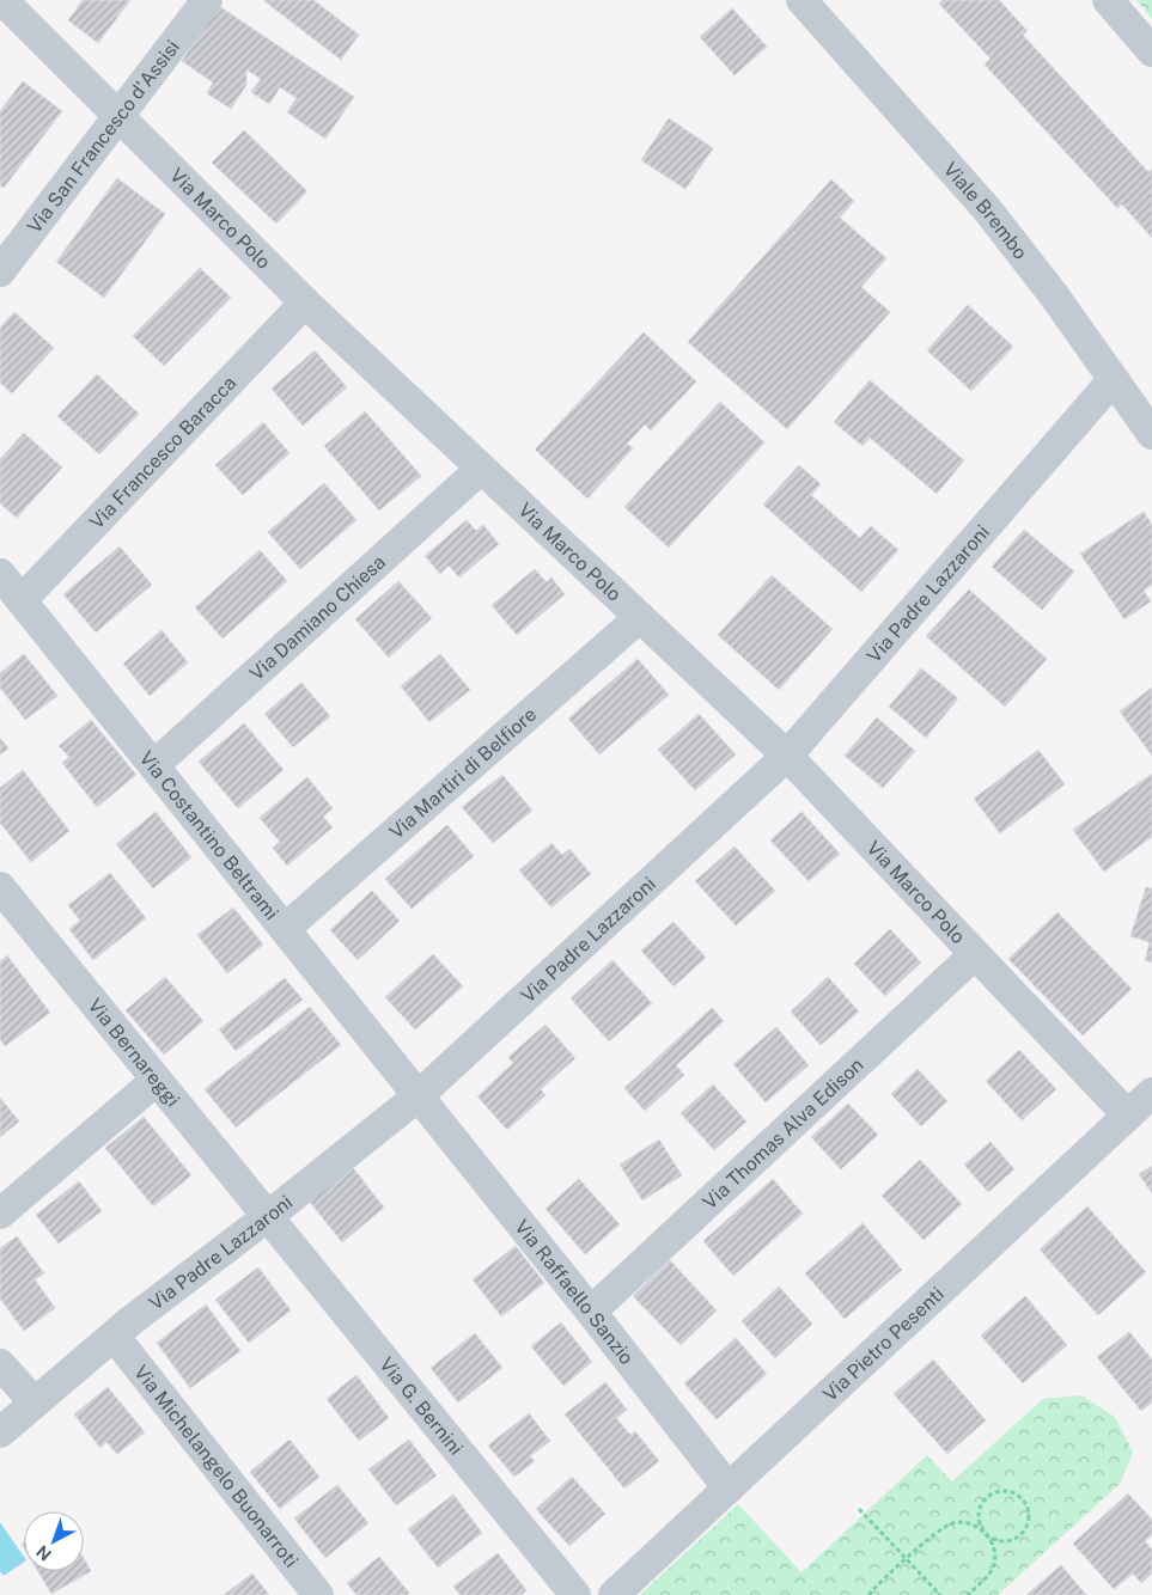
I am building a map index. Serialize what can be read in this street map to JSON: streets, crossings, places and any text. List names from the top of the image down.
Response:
{
  "streets": {
    "street": [
      "Via San Francesco d'Assisi",
      "Viale Brembo",
      "Via Marco Polo",
      "Via Francesco Baracca",
      "Via Padre Lazzaroni",
      "Via Damiano Chiesa",
      "Via Martiri di Belfiore",
      "Via Costantino Beltrami",
      "Via Bernareggi",
      "Via Thomas Alva Edison",
      "Via Raffaello Sanzio",
      "Via Pietro Pesenti",
      "Via G. Bernini",
      "Via Michelangelo Buonarroti"
    ]
  },
  "crossings": [
    ["Via San Francesco d'Assisi", "Via Marco Polo"],
    ["Viale Brembo", "Via Padre Lazzaroni"],
    ["Via Marco Polo", "Via Francesco Baracca"],
    ["Via Marco Polo", "Via Padre Lazzaroni"],
    ["Via Marco Polo", "Via Damiano Chiesa"],
    ["Via Marco Polo", "Via Martiri di Belfiore"],
    ["Via Marco Polo", "Via Thomas Alva Edison"],
    ["Via Marco Polo", "Via Pietro Pesenti"],
    ["Via Francesco Baracca", "Via Costantino Beltrami"],
    ["Via Padre Lazzaroni", "Via Costantino Beltrami"],
    ["Via Padre Lazzaroni", "Via Bernareggi"],
    ["Via Padre Lazzaroni", "Via Raffaello Sanzio"],
    ["Via Padre Lazzaroni", "Via G. Bernini"],
    ["Via Padre Lazzaroni", "Via Michelangelo Buonarroti"],
    ["Via Damiano Chiesa", "Via Costantino Beltrami"],
    ["Via Martiri di Belfiore", "Via Costantino Beltrami"],
    ["Via Costantino Beltrami", "Via Raffaello Sanzio"],
    ["Via Bernareggi", "Via G. Bernini"],
    ["Via Thomas Alva Edison", "Via Raffaello Sanzio"],
    ["Via Raffaello Sanzio", "Via Pietro Pesenti"]
  ],
  "north": "bottom left"
}
